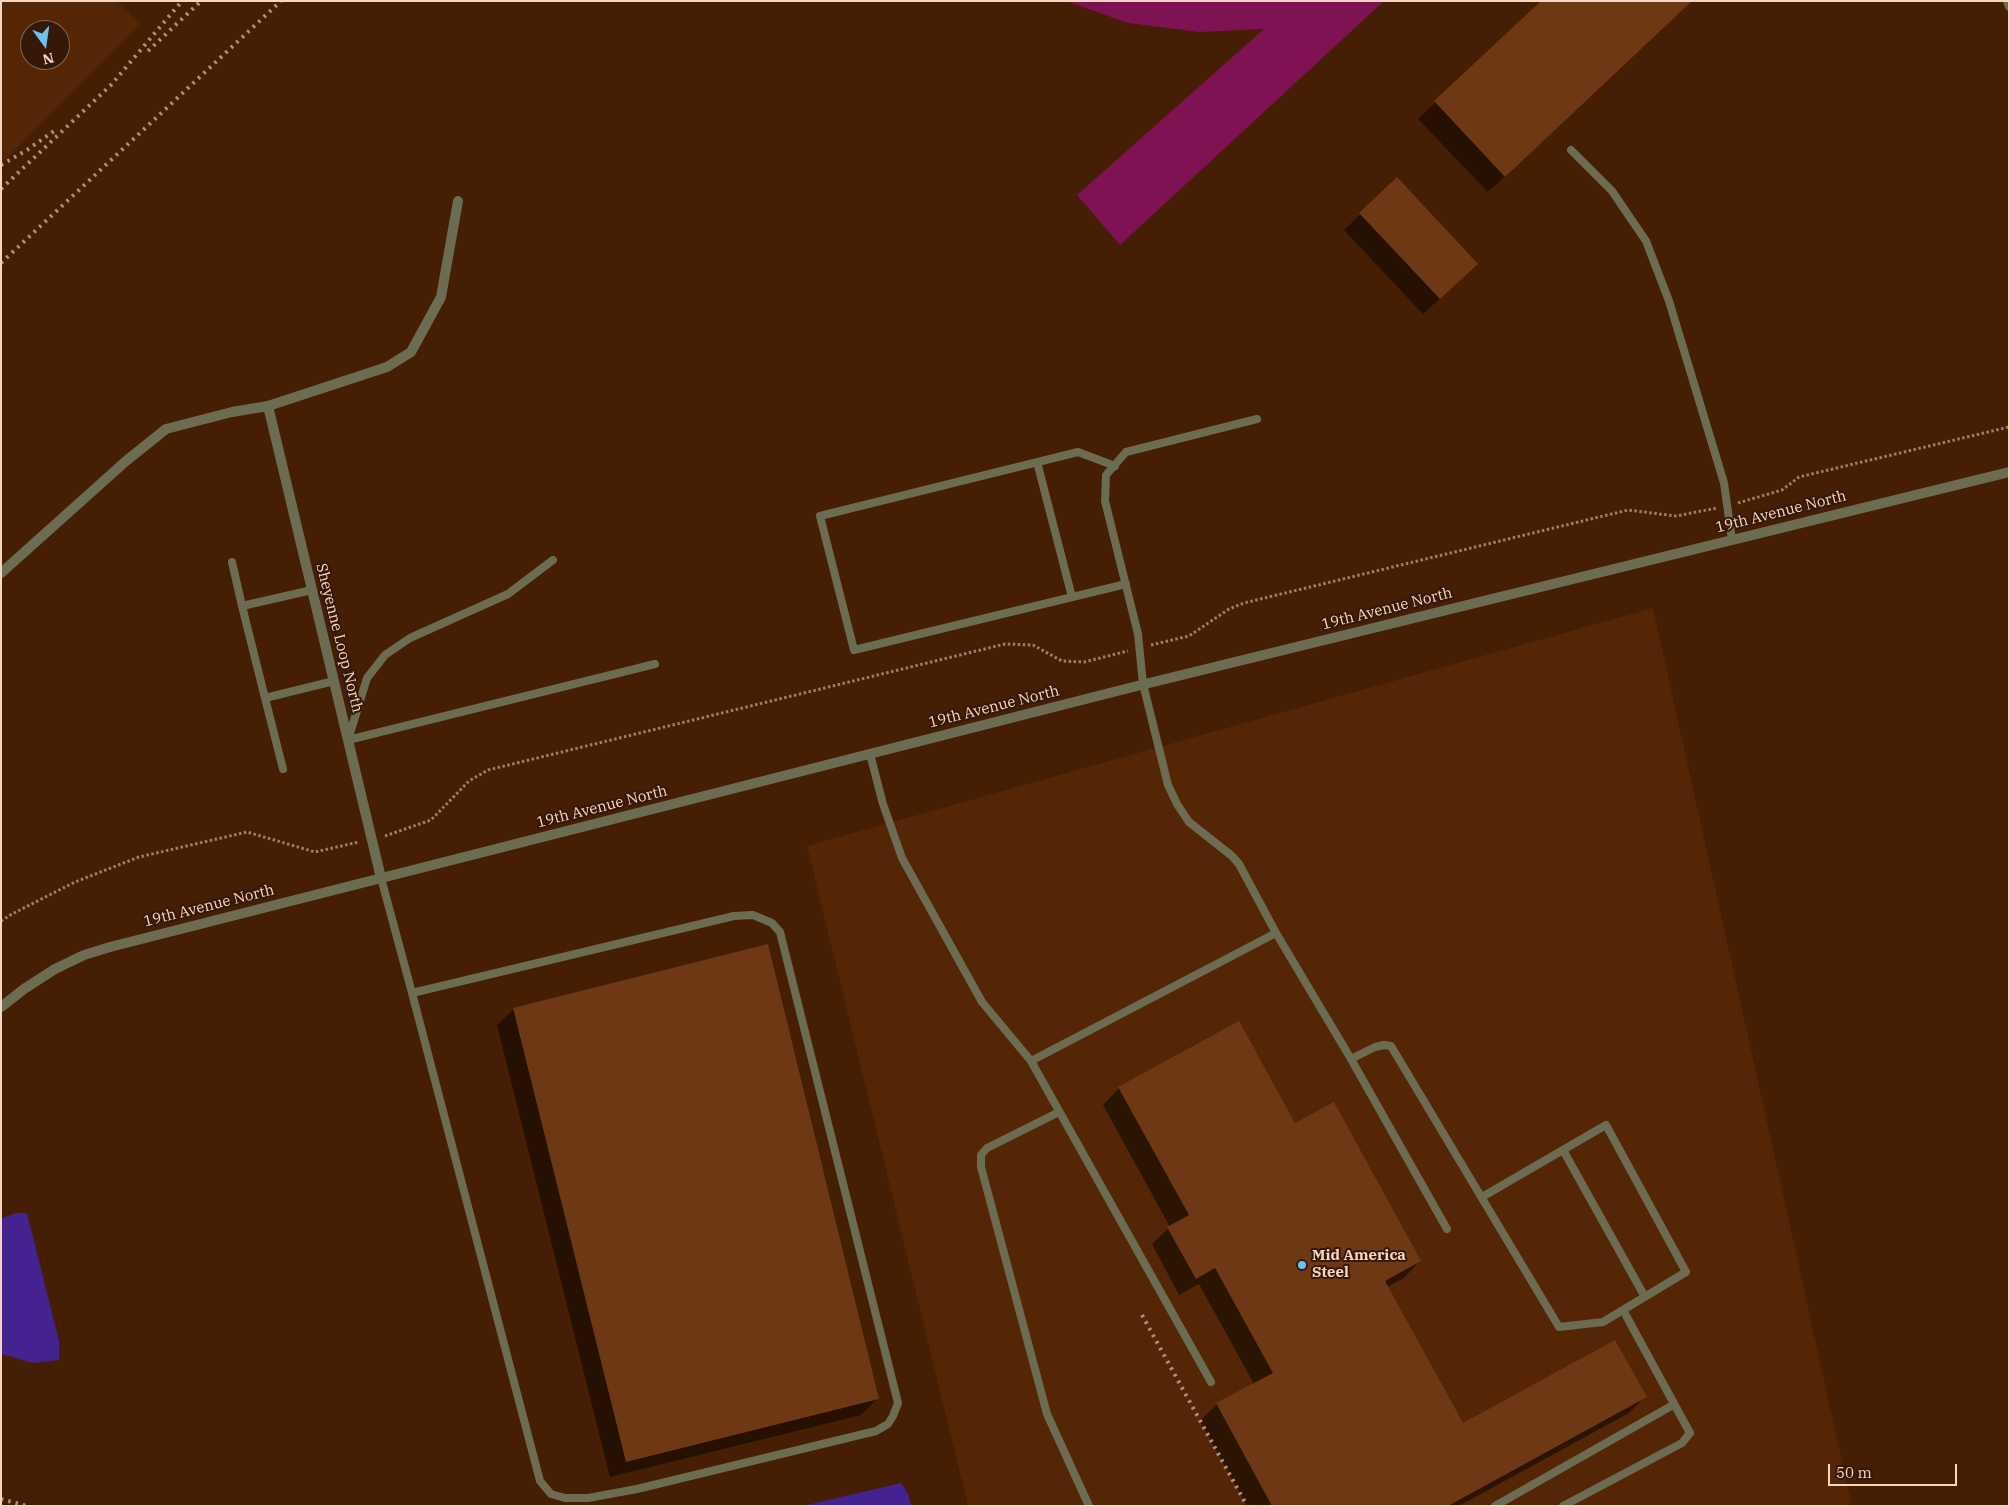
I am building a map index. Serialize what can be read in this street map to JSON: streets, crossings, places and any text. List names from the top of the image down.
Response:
{
  "streets": {
    "street": ["19th Avenue North", "Sheyenne Loop North"]
  },
  "crossings": [
    ["19th Avenue North", "Sheyenne Loop North"]
  ],
  "places": ["Mid America Steel"],
  "scale_bar": "50 m",
  "north": "bottom"
}
